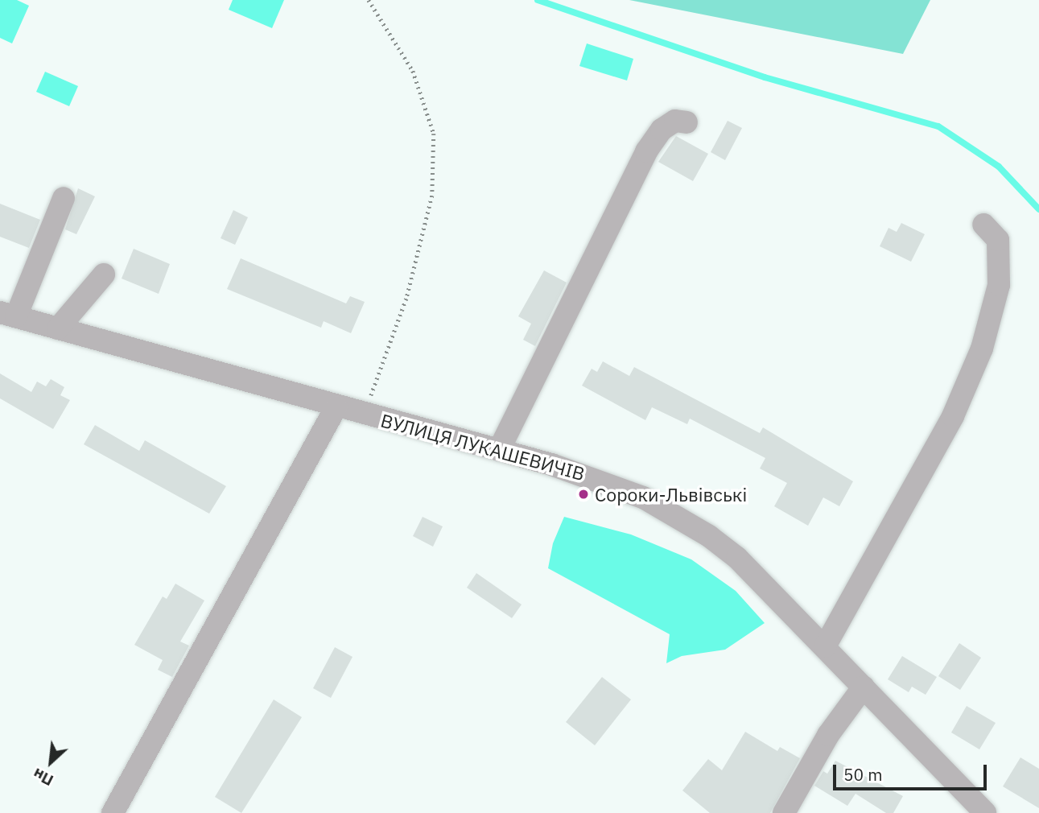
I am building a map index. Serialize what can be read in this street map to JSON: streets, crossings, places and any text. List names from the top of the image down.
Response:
{
  "streets": {
    "street": ["ВУЛИЦЯ ЛУКАШЕВИЧІВ"]
  },
  "places": ["Сороки-Львівські"],
  "scale_bar": "50 m",
  "north": "bottom left"
}
